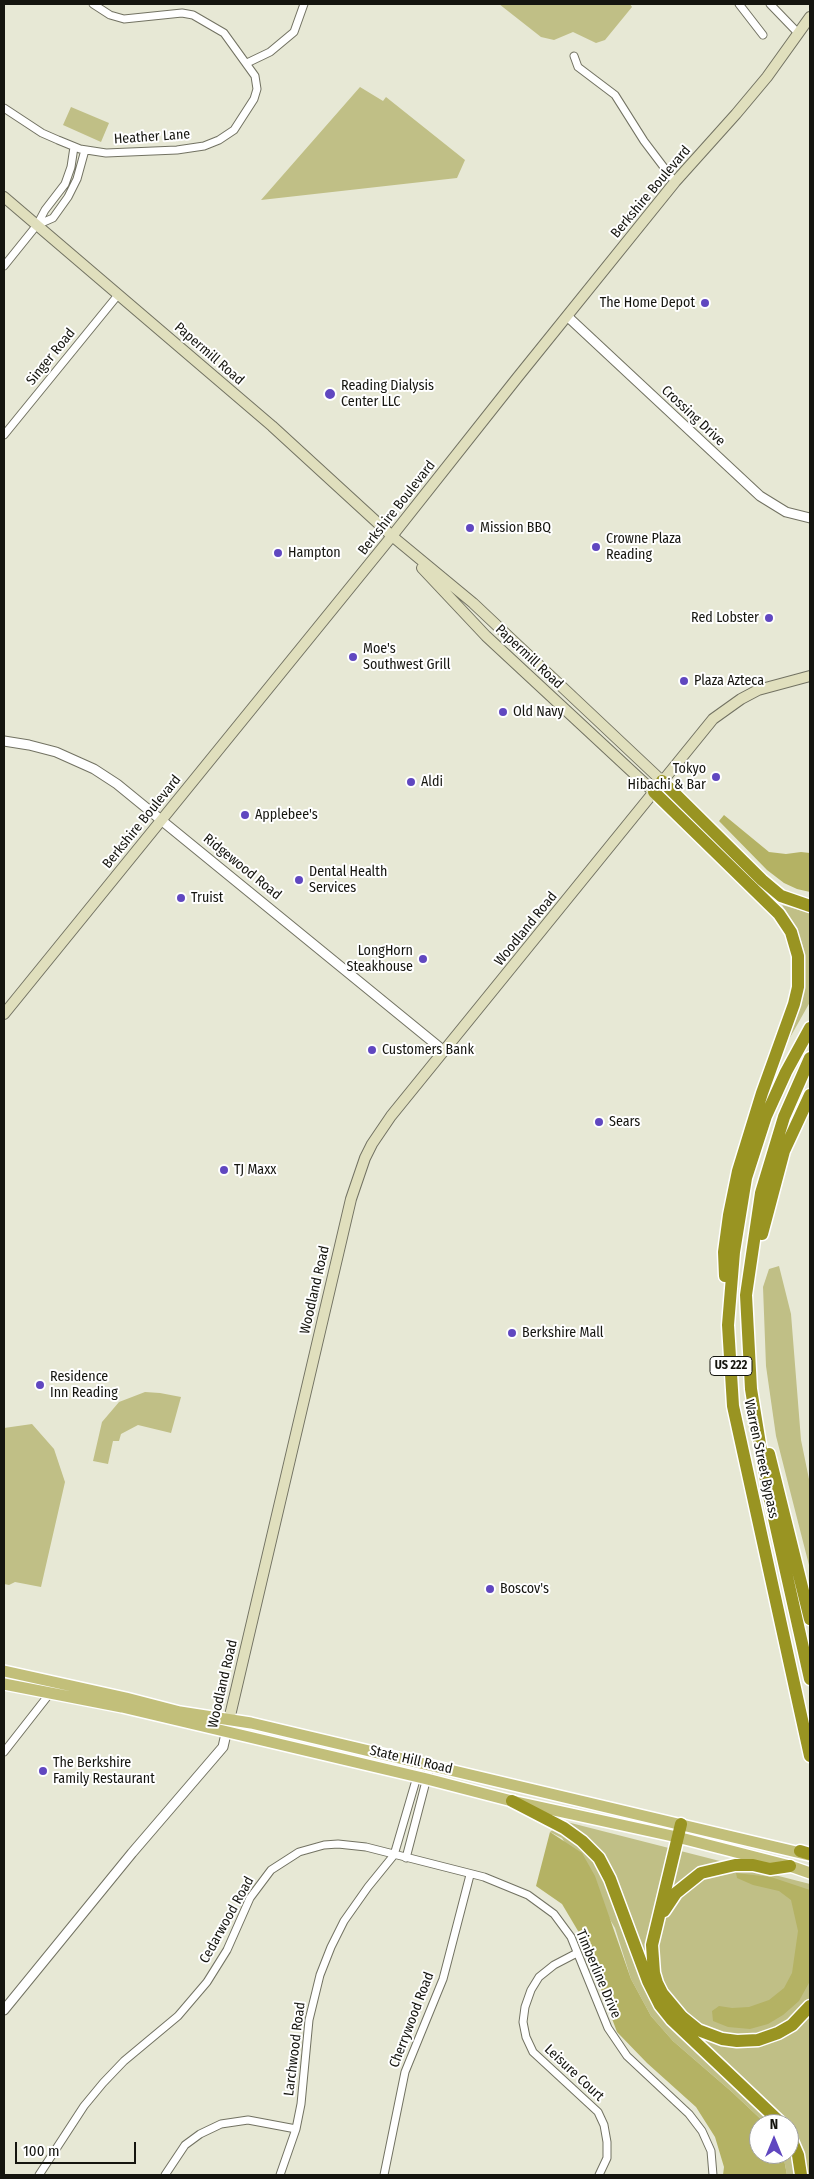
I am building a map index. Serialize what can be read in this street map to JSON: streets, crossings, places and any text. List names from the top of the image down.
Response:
{
  "streets": {
    "highway": ["US 222", "Warren Street Bypass"],
    "main road": [
      "Berkshire Boulevard",
      "Papermill Road",
      "Woodland Road",
      "State Hill Road"
    ],
    "street": [
      "Heather Lane",
      "Singer Road",
      "Crossing Drive",
      "Ridgewood Road",
      "Cedarwood Road",
      "Timberline Drive",
      "Cherrywood Road",
      "Larchwood Road",
      "Leisure Court"
    ]
  },
  "crossings": [
    ["Berkshire Boulevard", "Papermill Road"],
    ["Berkshire Boulevard", "Crossing Drive"],
    ["Berkshire Boulevard", "Ridgewood Road"],
    ["Papermill Road", "Singer Road"],
    ["Papermill Road", "Woodland Road"],
    ["Ridgewood Road", "Woodland Road"],
    ["Woodland Road", "State Hill Road"],
    ["Cedarwood Road", "Timberline Drive"],
    ["Cedarwood Road", "Larchwood Road"],
    ["Timberline Drive", "Cherrywood Road"],
    ["Timberline Drive", "Larchwood Road"],
    ["Timberline Drive", "Leisure Court"]
  ],
  "places": [
    "The Home Depot",
    "Reading Dialysis Center LLC",
    "Mission BBQ",
    "Crowne Plaza Reading",
    "Hampton",
    "Red Lobster",
    "Moe's Southwest Grill",
    "Plaza Azteca",
    "Old Navy",
    "Tokyo Hibachi & Bar",
    "Aldi",
    "Applebee's",
    "Dental Health Services",
    "Truist",
    "LongHorn Steakhouse",
    "Customers Bank",
    "Sears",
    "TJ Maxx",
    "Berkshire Mall",
    "Residence Inn Reading",
    "Boscov's",
    "The Berkshire Family Restaurant"
  ],
  "scale_bar": "100 m",
  "north": "top"
}
